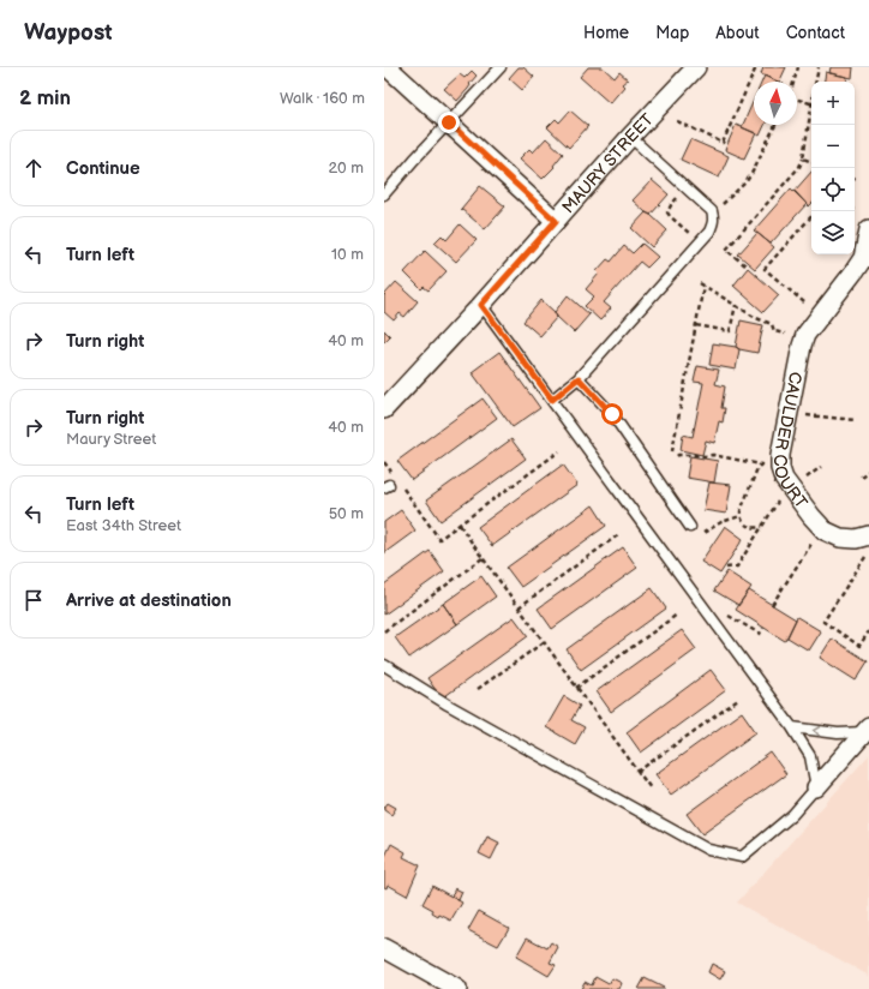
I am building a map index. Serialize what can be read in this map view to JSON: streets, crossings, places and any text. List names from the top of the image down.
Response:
{
  "streets": {
    "street": ["MAURY STREET", "CAULDER COURT"]
  },
  "north": "top",
  "page": {
    "header": "Waypost",
    "nav": [
      "Home",
      "Map",
      "About",
      "Contact"
    ],
    "heading": ["2 min", "Walk · 160 m"],
    "map_buttons": ["+", "−"],
    "list": [
      ["Continue", "20 m"],
      ["Turn left", "10 m"],
      ["Turn right", "40 m"],
      ["Turn right", "Maury Street", "40 m"],
      ["Turn left", "East 34th Street", "50 m"],
      "Arrive at destination"
    ]
  }
}
